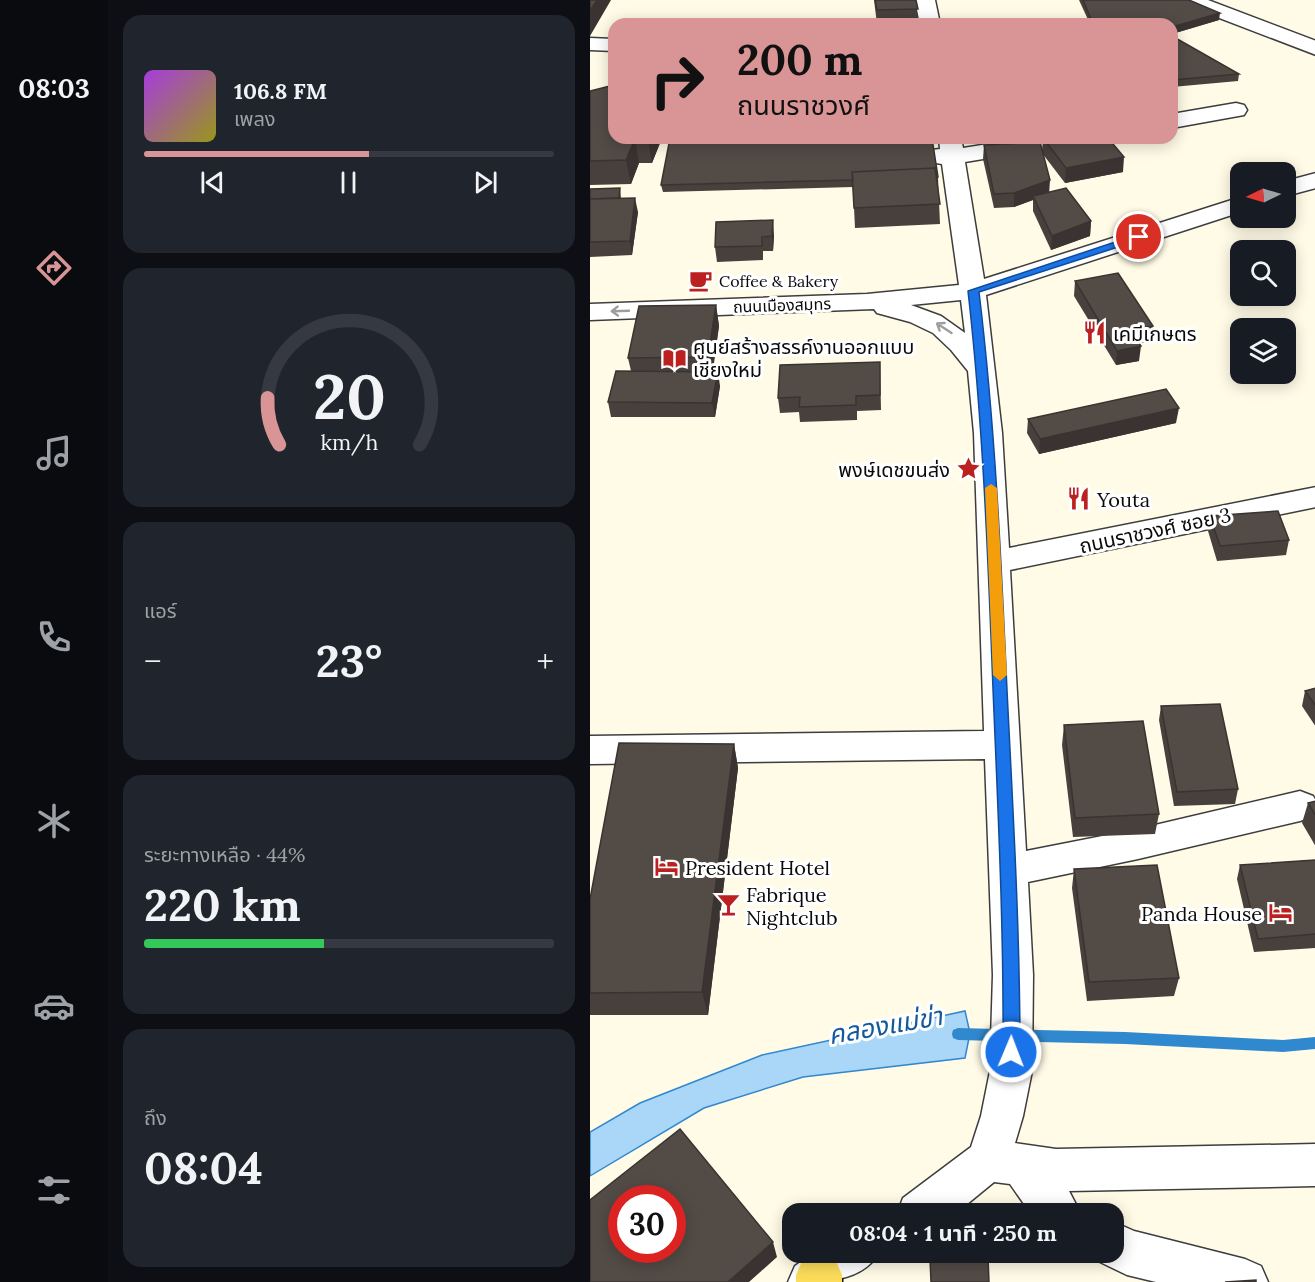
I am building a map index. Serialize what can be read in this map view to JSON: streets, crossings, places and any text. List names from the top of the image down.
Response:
{
  "streets": {
    "street": ["ถนนเมืองสมุทร", "ถนนราชวงศ์ ซอย 3"]
  },
  "one_way": ["ถนนเมืองสมุทร"],
  "water": ["คลองแม่ข่า"],
  "places": {
    "cafe": ["Coffee & Bakery"],
    "restaurant": ["เคมีเกษตร", "Youta"],
    "library": ["ศูนย์สร้างสรรค์งานออกแบบ เชียงใหม่"],
    "place": ["พงษ์เดชขนส่ง"],
    "hotel": ["President Hotel", "Panda House"],
    "bar": ["Fabrique Nightclub"]
  },
  "north": "left",
  "page": {
    "tabs": "08:03",
    "turn": ["200 m", "ถนนราชวงศ์"],
    "song": ["106.8 FM", "เพลง"],
    "tile": [
      "แอร์",
      ["ระยะทางเหลือ · 44%", "220 km"],
      ["ถึง", "08:04"]
    ],
    "heat": ["−", "23°", "+"],
    "limit": "30",
    "trip": "08:04 · 1 นาที · 250 m",
    "gauge": ["20", "km/h"]
  }
}
